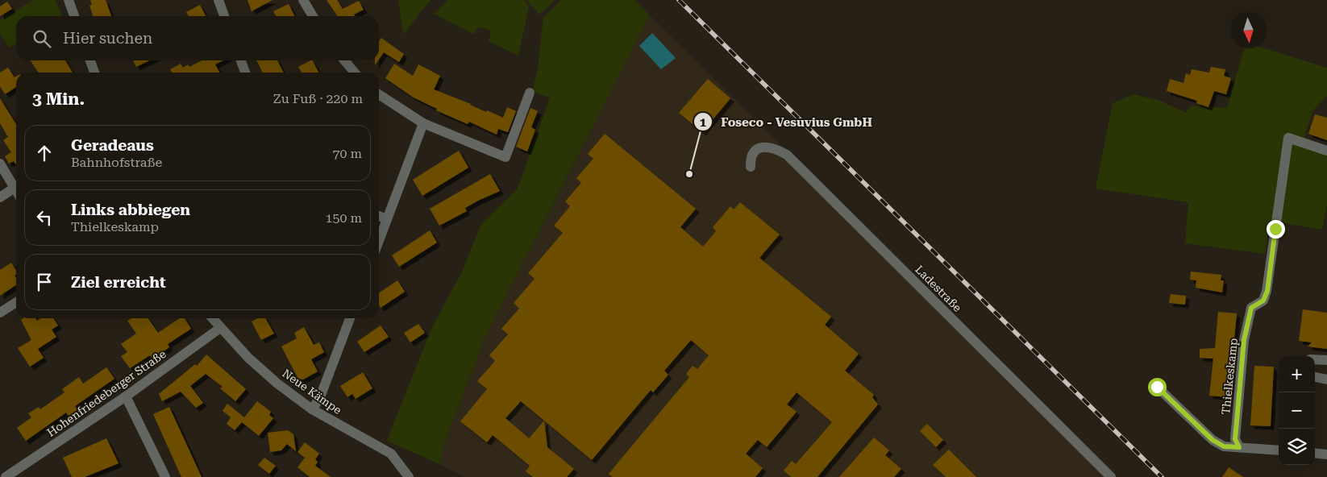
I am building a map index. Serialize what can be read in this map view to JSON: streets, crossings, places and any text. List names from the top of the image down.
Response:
{
  "streets": {
    "street": [
      "Ladestraße",
      "Thielkeskamp",
      "Neue Kämpe",
      "Hohenfriedeberger Straße"
    ]
  },
  "crossings": [
    ["Neue Kämpe", "Hohenfriedeberger Straße"]
  ],
  "places": ["Foseco - Vesuvius GmbH"],
  "north": "bottom",
  "page": {
    "search": "Hier suchen",
    "heading": ["3 Min.", "Zu Fuß · 220 m"],
    "list": [
      ["Geradeaus", "Bahnhofstraße", "70 m"],
      ["Links abbiegen", "Thielkeskamp", "150 m"],
      "Ziel erreicht"
    ],
    "map_buttons": ["+", "−"]
  }
}
